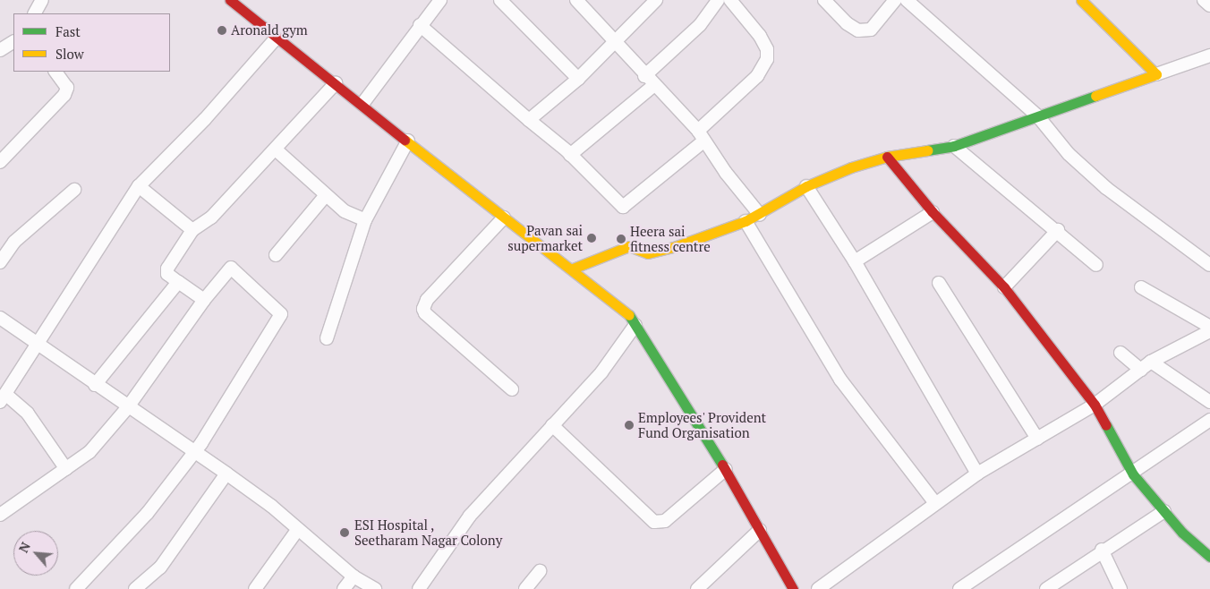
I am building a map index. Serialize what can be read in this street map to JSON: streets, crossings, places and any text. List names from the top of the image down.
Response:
{
  "places": [
    "Aronald gym",
    "Pavan sai supermarket",
    "Heera sai fitness centre",
    "Employees' Provident Fund Organisation",
    "ESI Hospital , Seetharam Nagar Colony"
  ],
  "legend": ["Fast", "Slow"],
  "north": "top left"
}
